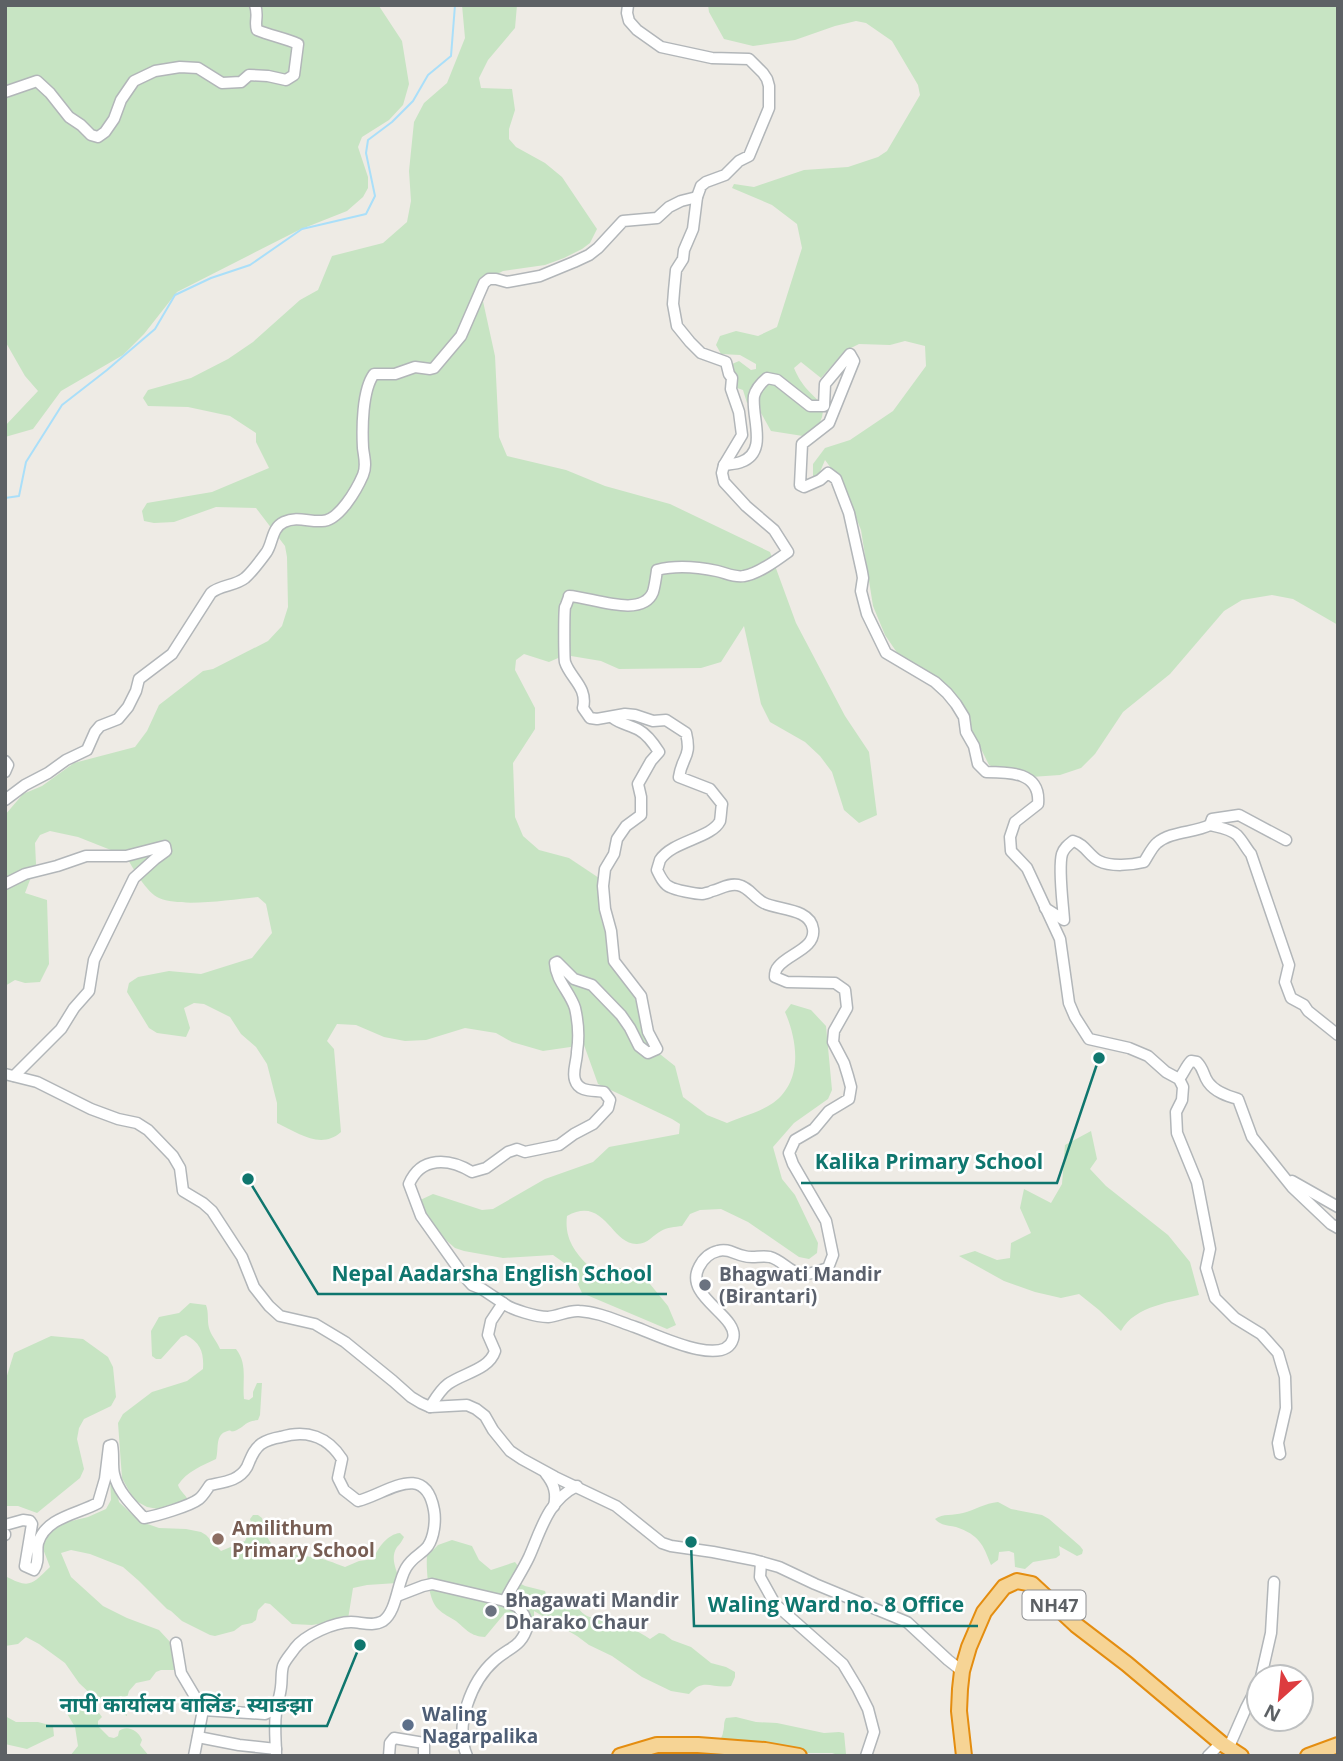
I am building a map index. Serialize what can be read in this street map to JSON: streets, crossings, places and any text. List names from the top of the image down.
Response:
{
  "streets": {
    "highway": ["NH47"]
  },
  "places": [
    "Kalika Primary School",
    "Nepal Aadarsha English School",
    "Bhagwati Mandir (Birantari)",
    "Amilithum Primary School",
    "Waling Ward no. 8 Office",
    "Bhagawati Mandir Dharako Chaur",
    "नापी कार्यालय वालिंङ, स्याङझा",
    "Waling Nagarpalika"
  ],
  "north": "bottom left"
}
